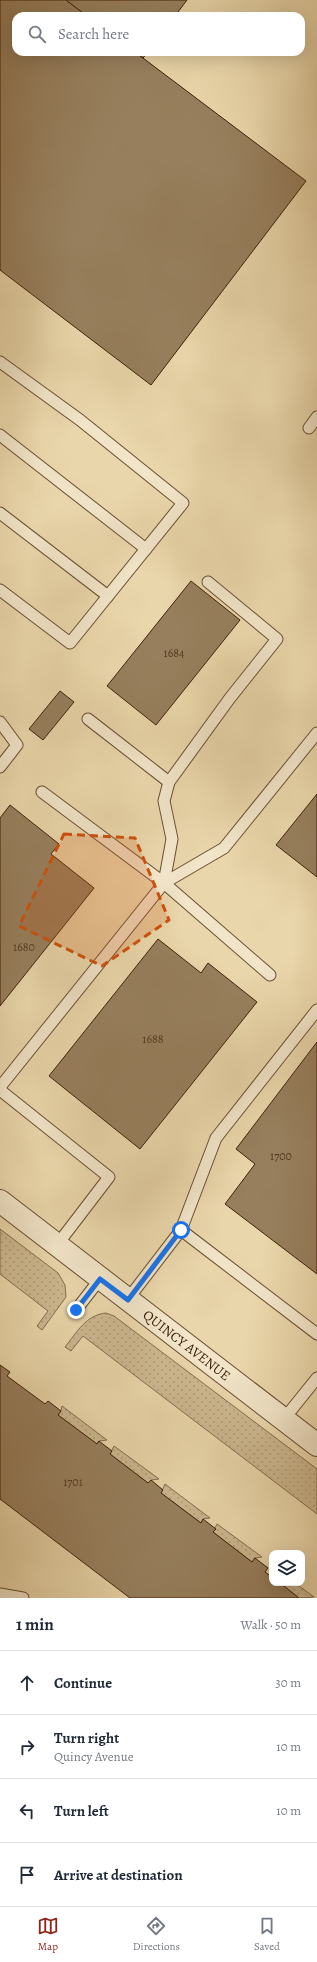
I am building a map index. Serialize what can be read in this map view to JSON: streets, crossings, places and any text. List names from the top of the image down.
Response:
{
  "streets": {
    "street": ["QUINCY AVENUE"]
  },
  "house_numbers": [
    "1684",
    "1680",
    "1688",
    "1700",
    "1701"
  ],
  "page": {
    "search": "Search here",
    "heading": ["1 min", "Walk · 50 m"],
    "list": [
      ["Continue", "30 m"],
      ["Turn right", "Quincy Avenue", "10 m"],
      ["Turn left", "10 m"],
      "Arrive at destination"
    ],
    "nav": ["Map", "Directions", "Saved"]
  }
}
